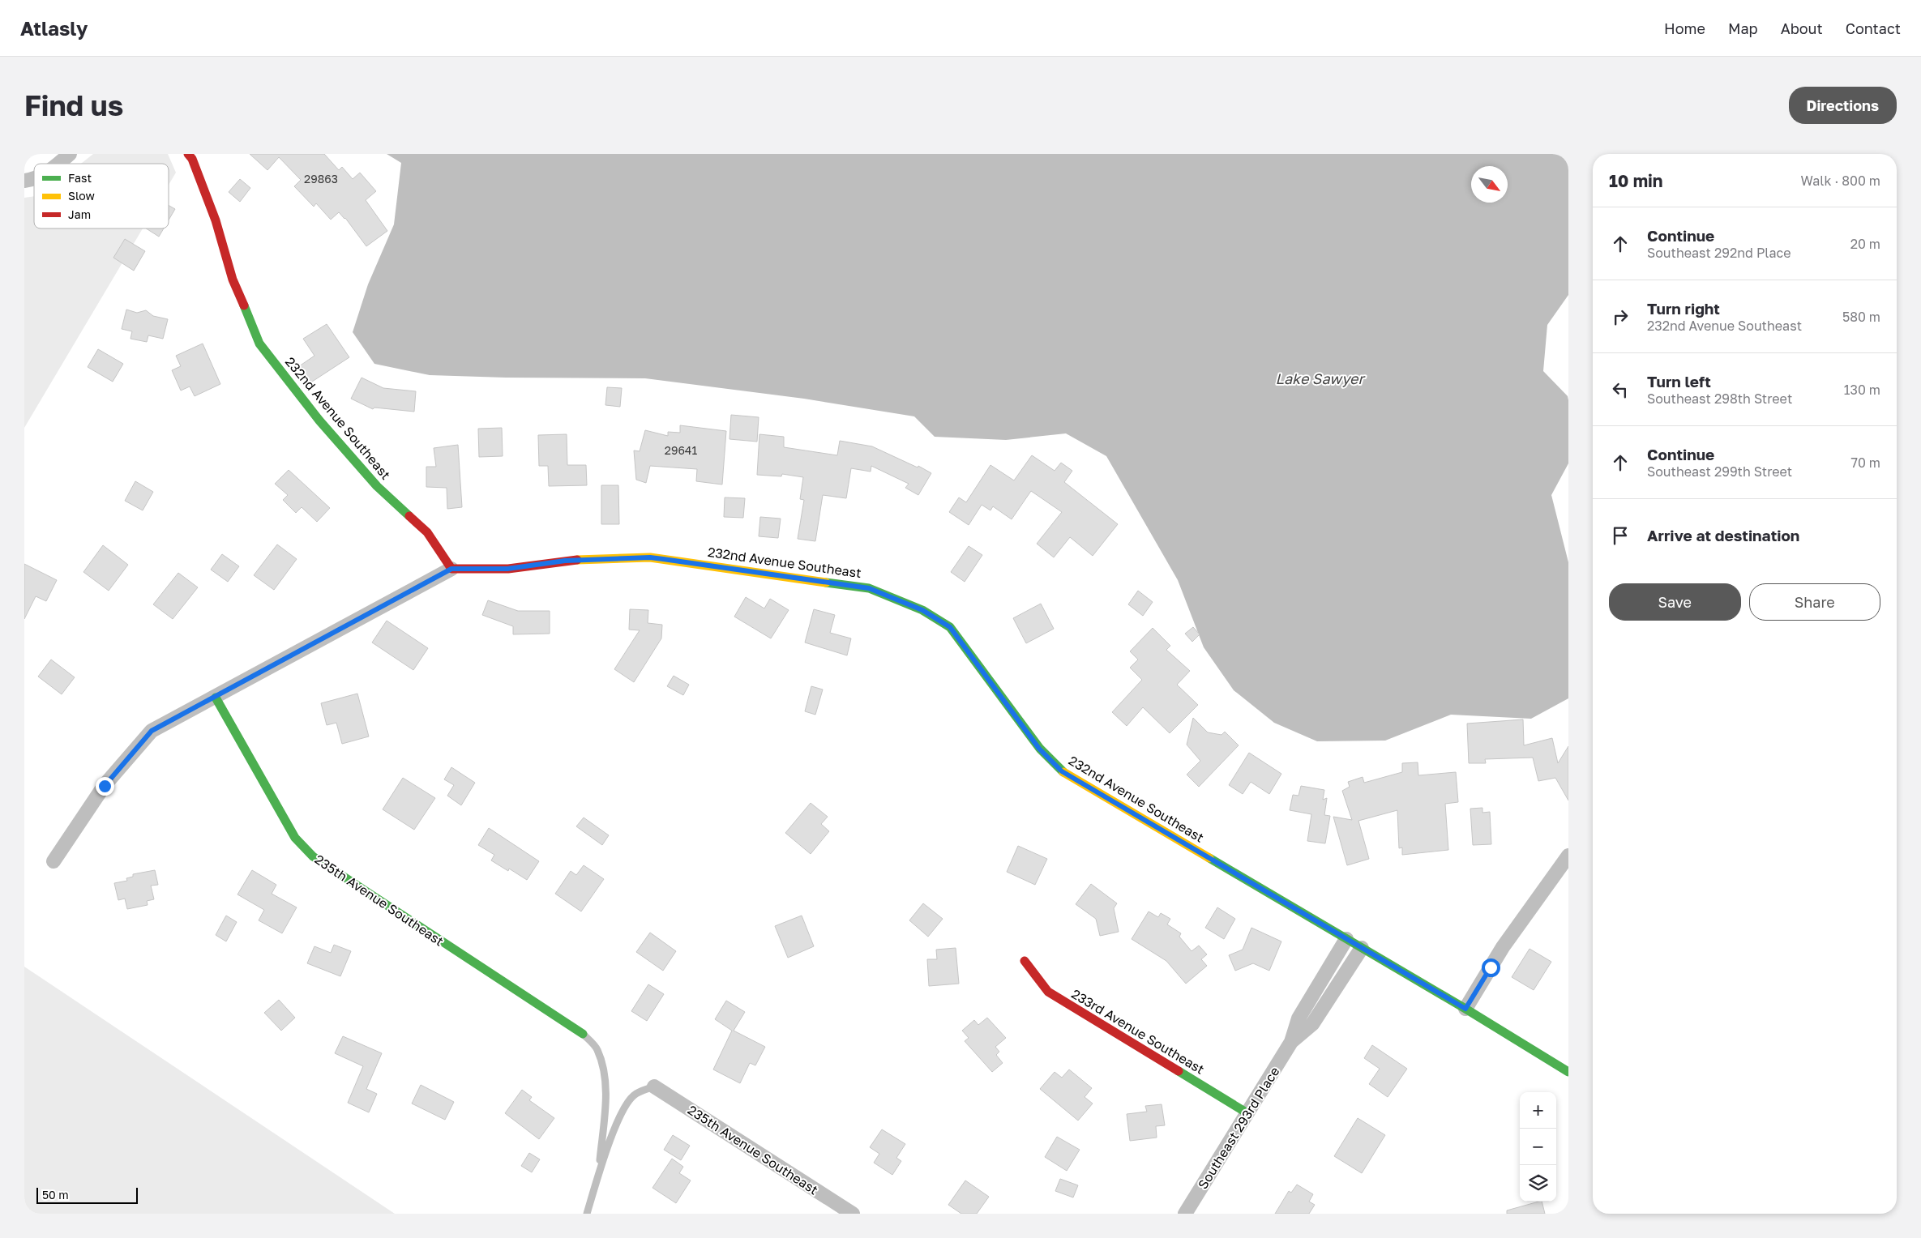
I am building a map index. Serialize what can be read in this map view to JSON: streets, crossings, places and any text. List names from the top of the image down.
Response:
{
  "streets": {
    "street": [
      "232nd Avenue Southeast",
      "235th Avenue Southeast",
      "233rd Avenue Southeast",
      "Southeast 293rd Place"
    ]
  },
  "crossings": [
    ["232nd Avenue Southeast", "Southeast 293rd Place"],
    ["233rd Avenue Southeast", "Southeast 293rd Place"]
  ],
  "water": ["Lake Sawyer"],
  "house_numbers": ["29863", "29641"],
  "legend": ["Fast", "Slow", "Jam"],
  "scale_bar": "50 m",
  "north": "bottom right",
  "page": {
    "header": "Atlasly",
    "nav": [
      "Home",
      "Map",
      "About",
      "Contact"
    ],
    "buttons": [
      "Directions",
      ["Save", "Share"]
    ],
    "title": "Find us",
    "heading": ["10 min", "Walk · 800 m"],
    "list": [
      ["Continue", "Southeast 292nd Place", "20 m"],
      ["Turn right", "232nd Avenue Southeast", "580 m"],
      ["Turn left", "Southeast 298th Street", "130 m"],
      ["Continue", "Southeast 299th Street", "70 m"],
      "Arrive at destination"
    ],
    "map_buttons": ["+", "−"],
    "scale": "50 m"
  }
}
